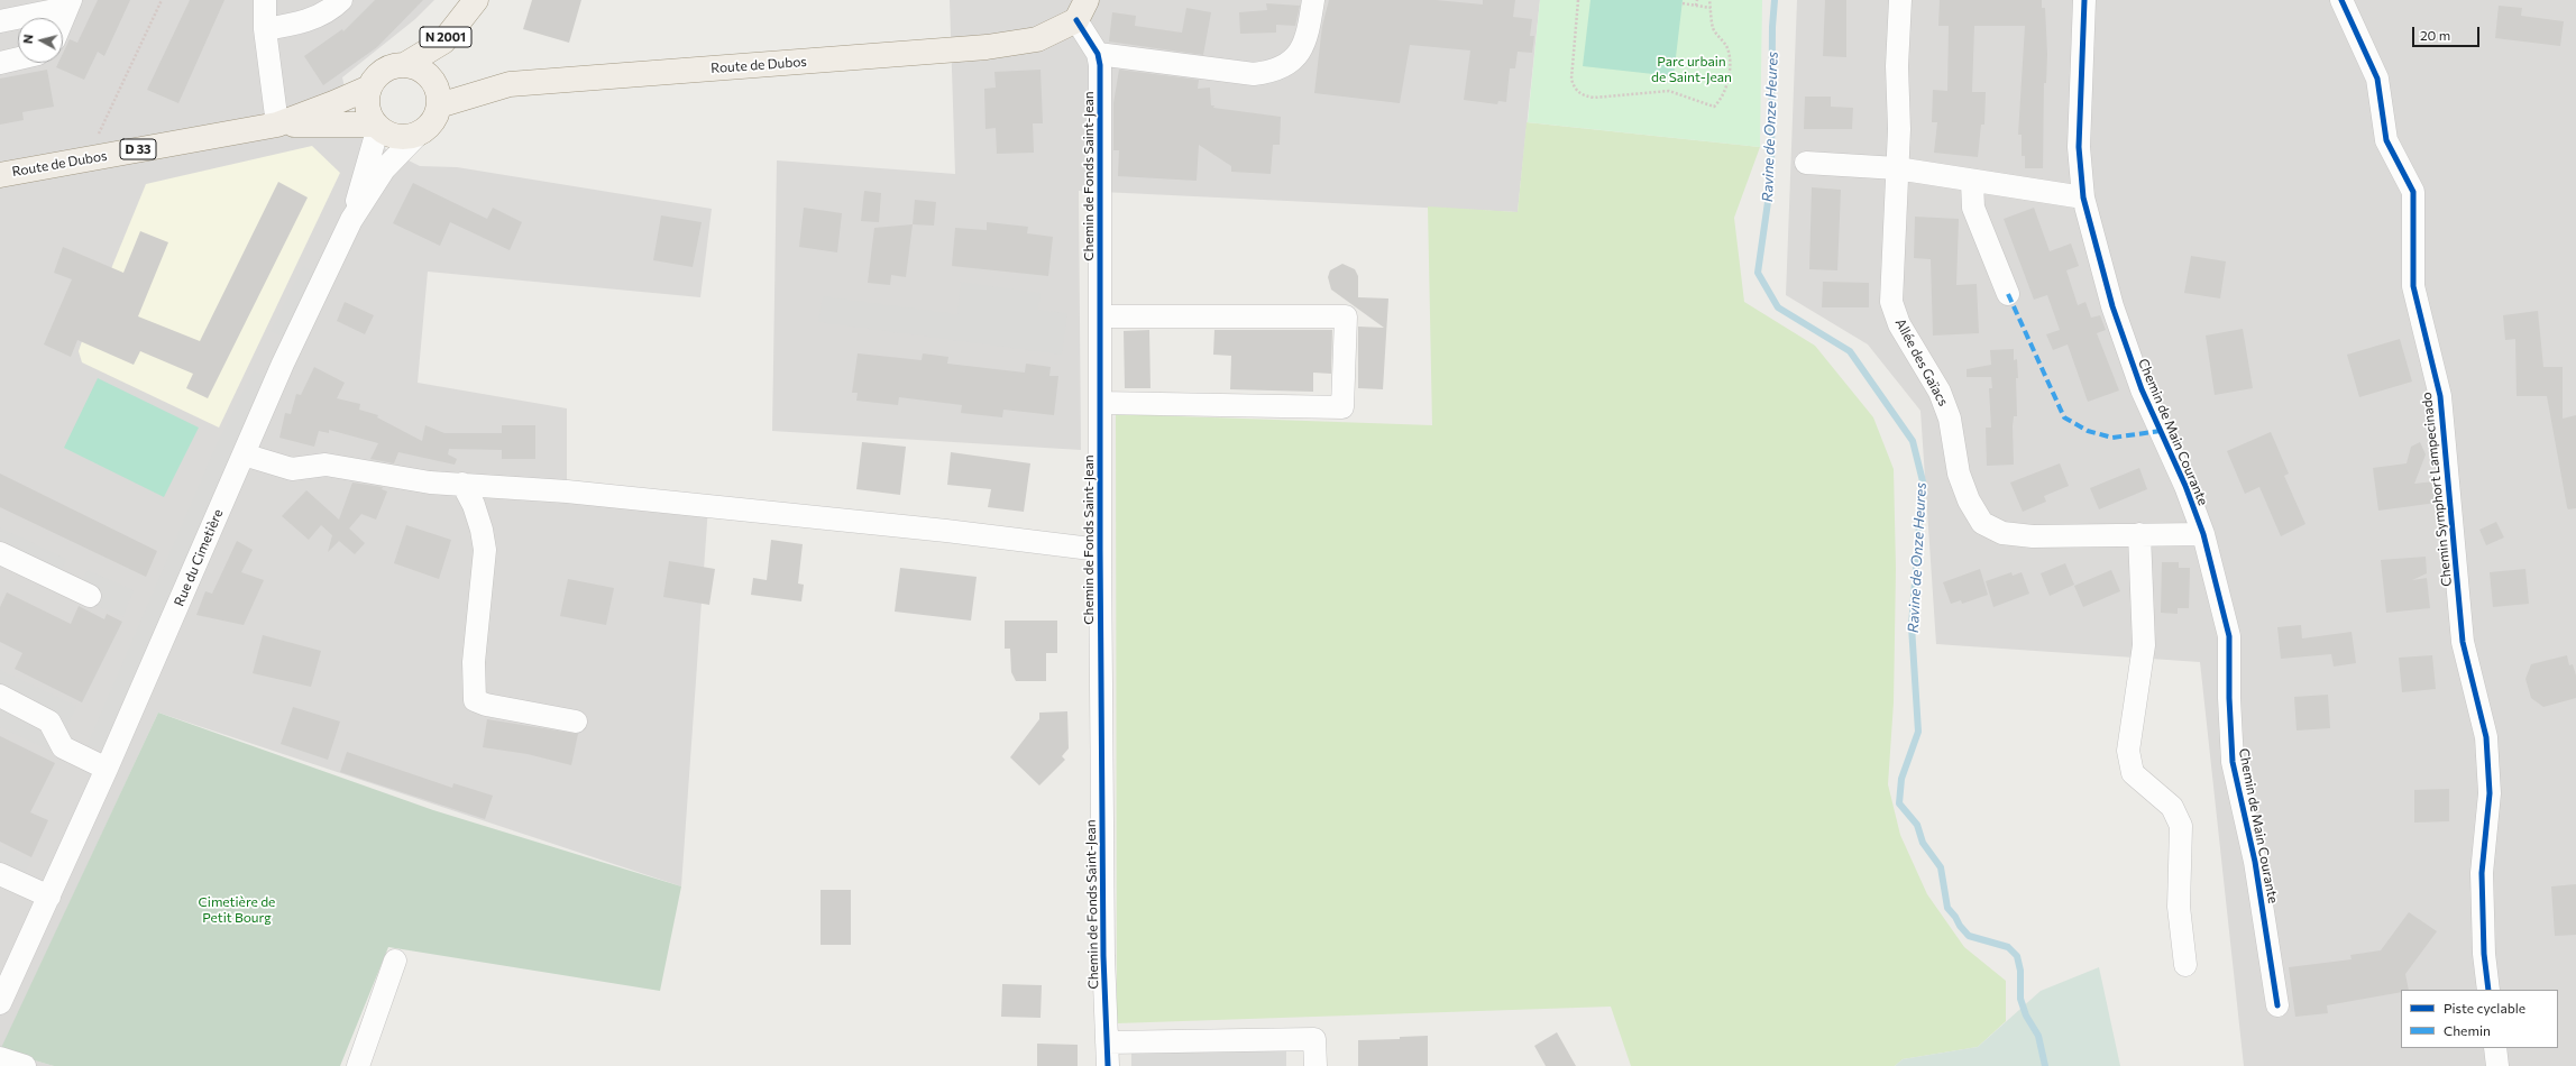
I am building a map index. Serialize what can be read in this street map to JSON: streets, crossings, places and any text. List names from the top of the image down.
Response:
{
  "streets": {
    "main road": ["N 2001", "Route de Dubos", "D 33"],
    "street": [
      "Chemin de Fonds Saint-Jean",
      "Allée des Gaïacs",
      "Chemin de Main Courante",
      "Chemin Symphort Lampecinado",
      "Rue du Cimetière"
    ]
  },
  "crossings": [
    ["N 2001", "Route de Dubos"],
    ["N 2001", "Rue du Cimetière"],
    ["Route de Dubos", "Rue du Cimetière"],
    ["Allée des Gaïacs", "Chemin de Main Courante"]
  ],
  "water": ["Ravine de Onze Heures"],
  "parks": ["Parc urbain de Saint-Jean", "Cimetière de Petit Bourg"],
  "legend": ["Piste cyclable", "Chemin"],
  "scale_bar": "20 m",
  "north": "left"
}
